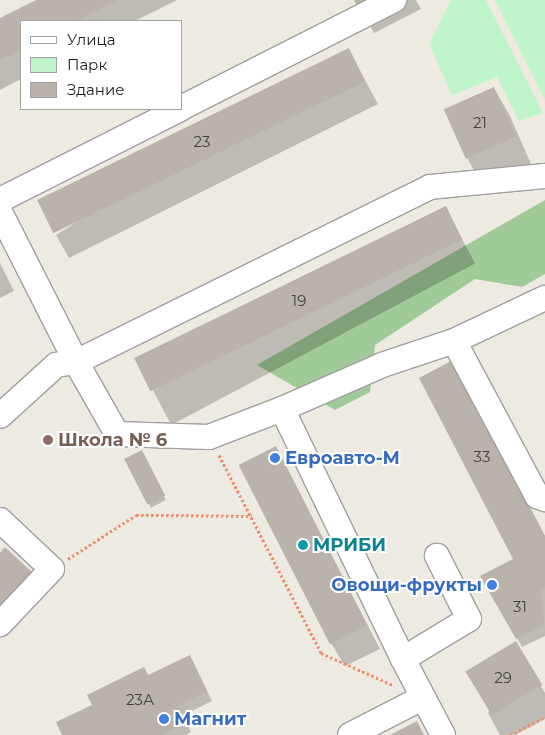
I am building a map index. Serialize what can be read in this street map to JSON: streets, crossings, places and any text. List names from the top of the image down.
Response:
{
  "places": [
    "Школа № 6",
    "Евроавто-М",
    "МРИБИ",
    "Овощи-фрукты",
    "Магнит"
  ],
  "house_numbers": [
    "21",
    "23",
    "19",
    "33",
    "31",
    "29",
    "23А"
  ],
  "legend": ["Улица", "Парк", "Здание"]
}
